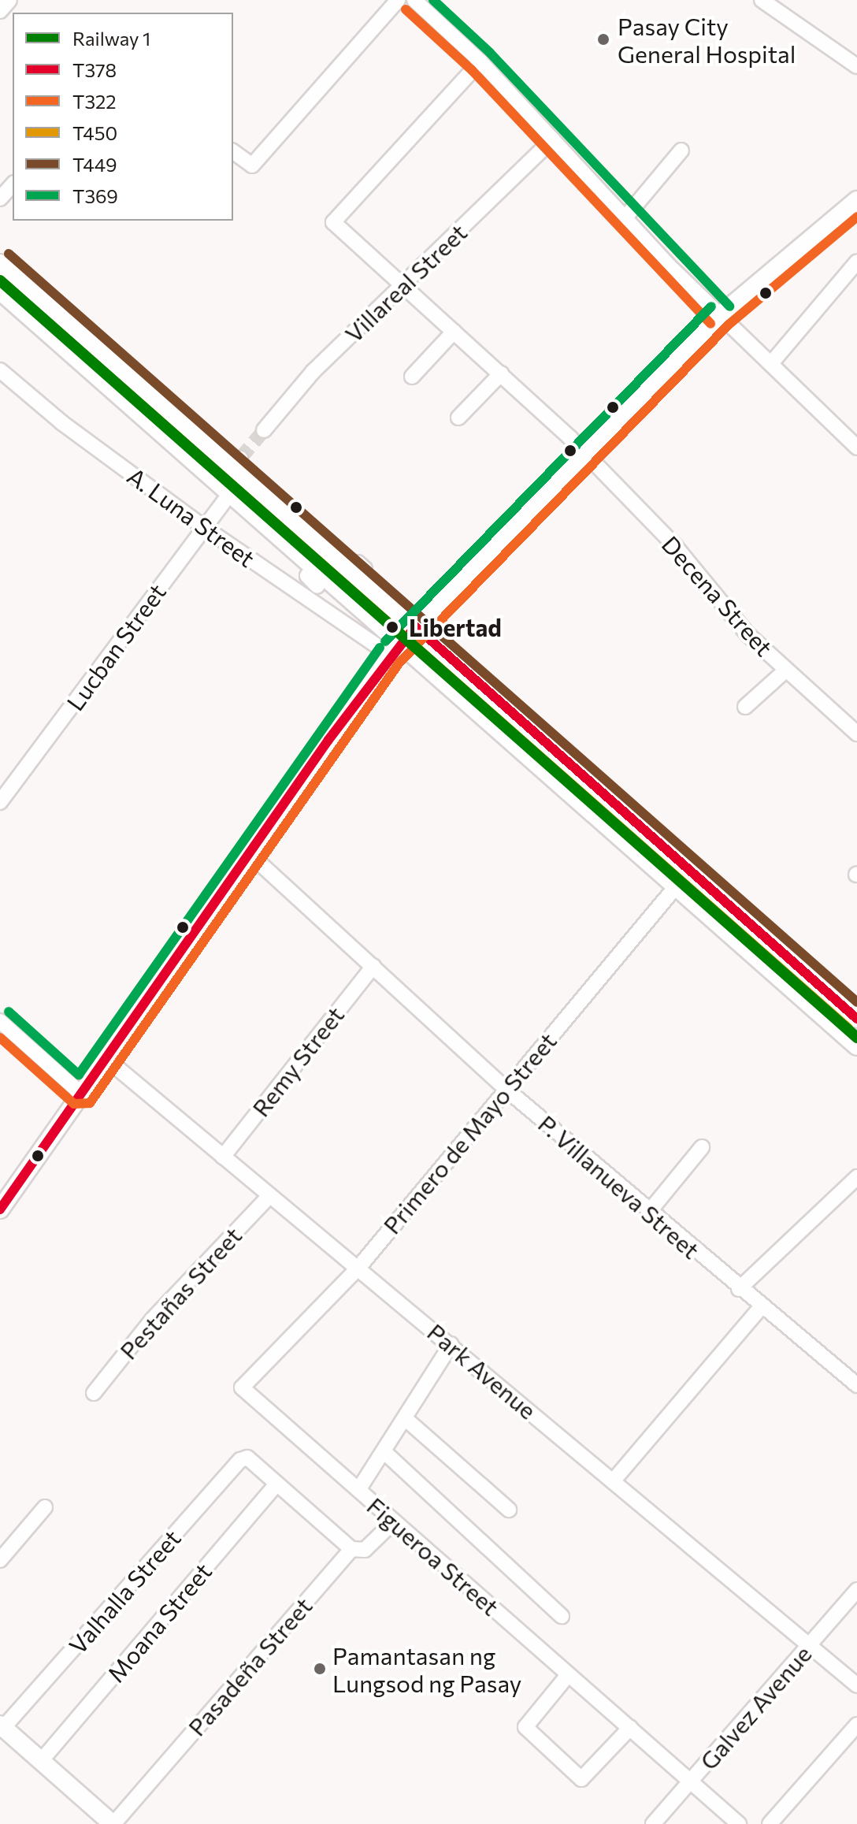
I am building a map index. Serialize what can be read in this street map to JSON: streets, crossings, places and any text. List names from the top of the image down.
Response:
{
  "streets": {
    "street": [
      "Villareal Street",
      "A. Luna Street",
      "Decena Street",
      "Lucban Street",
      "Remy Street",
      "Primero de Mayo Street",
      "P. Villanueva Street",
      "Pestañas Street",
      "Park Avenue",
      "Figueroa Street",
      "Valhalla Street",
      "Moana Street",
      "Pasadeña Street",
      "Galvez Avenue"
    ]
  },
  "crossings": [
    ["Villareal Street", "Decena Street"],
    ["A. Luna Street", "Lucban Street"],
    ["Remy Street", "P. Villanueva Street"],
    ["Remy Street", "Park Avenue"],
    ["Primero de Mayo Street", "P. Villanueva Street"],
    ["Primero de Mayo Street", "Park Avenue"],
    ["Primero de Mayo Street", "Figueroa Street"],
    ["Pestañas Street", "Park Avenue"],
    ["Park Avenue", "Galvez Avenue"],
    ["Figueroa Street", "Pasadeña Street"],
    ["Figueroa Street", "Galvez Avenue"],
    ["Valhalla Street", "Moana Street"]
  ],
  "places": ["Pasay City General Hospital", "Libertad", "Pamantasan ng Lungsod ng Pasay"],
  "lines": [
    "transit line T369",
    "transit line T322",
    "transit line T449",
    "transit line T450",
    "rail line 1",
    "transit line T378"
  ],
  "legend": [
    "Railway 1",
    "T378",
    "T322",
    "T450",
    "T449",
    "T369"
  ]
}
